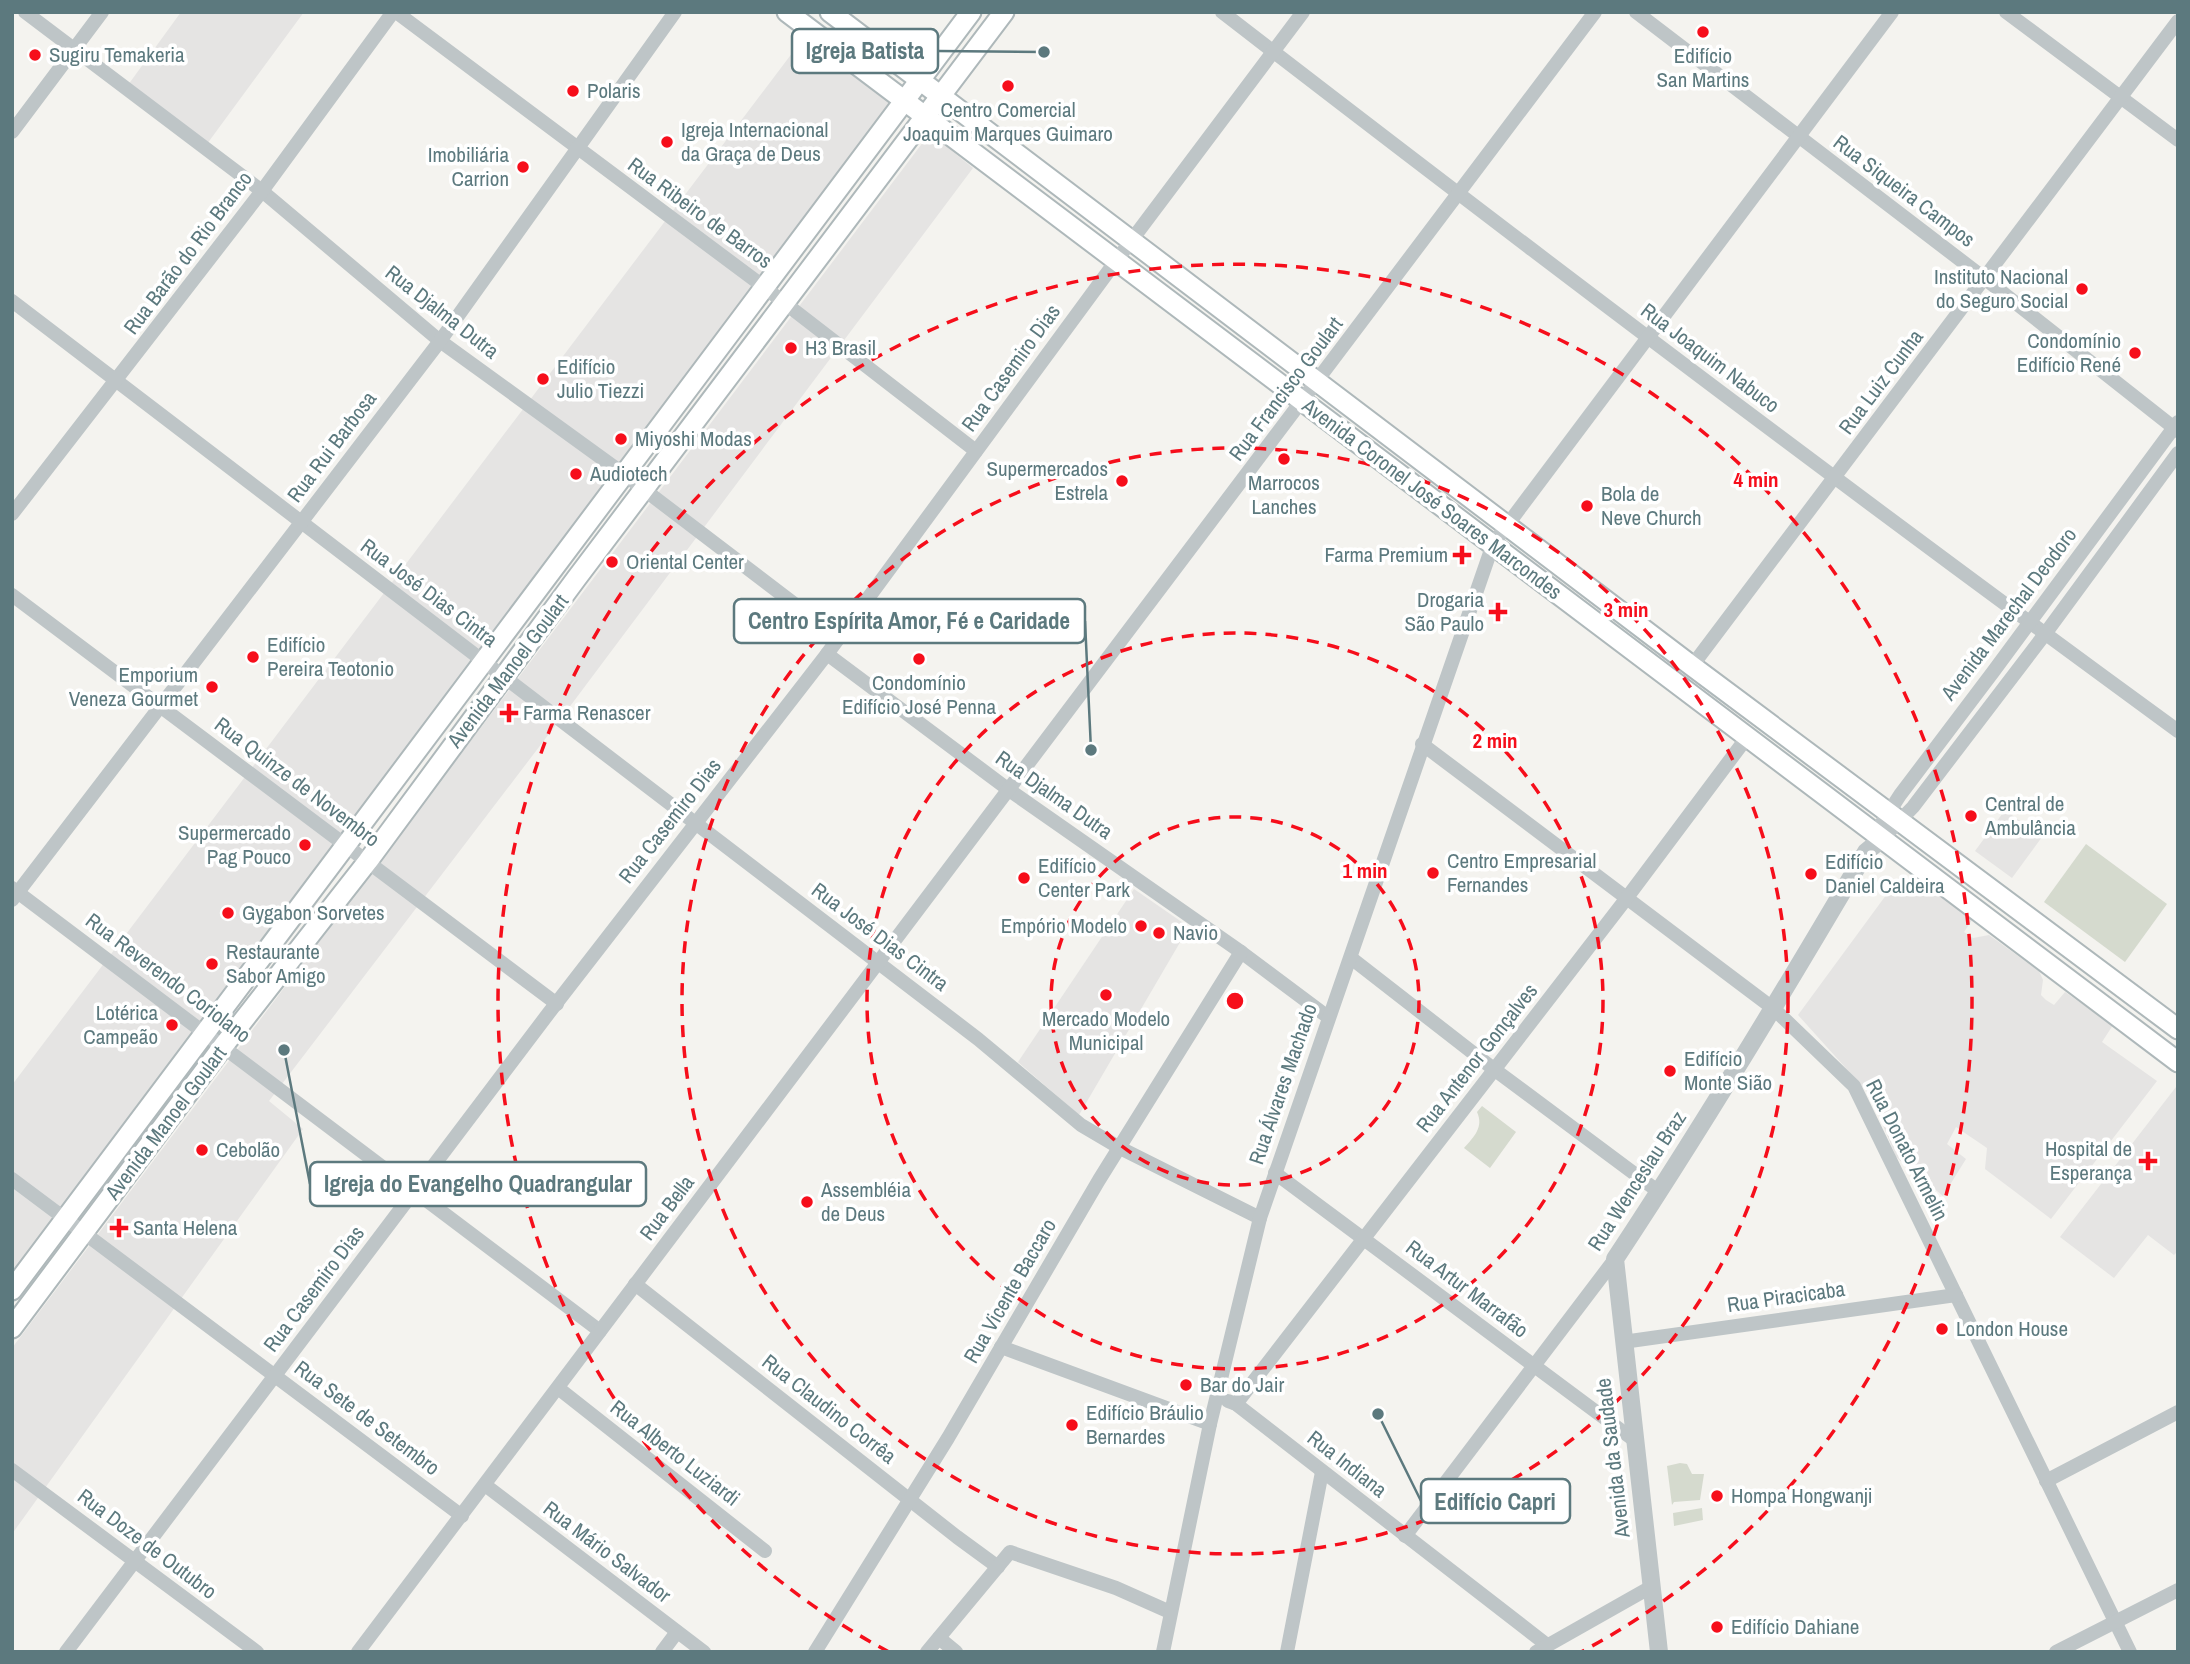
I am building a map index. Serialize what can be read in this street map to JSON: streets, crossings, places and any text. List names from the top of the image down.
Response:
{
  "streets": {
    "main road": ["Avenida Coronel José Soares Marcondes", "Avenida Manoel Goulart"],
    "street": [
      "Rua Siqueira Campos",
      "Rua Ribeiro de Barros",
      "Rua Barão do Rio Branco",
      "Rua Djalma Dutra",
      "Rua Joaquim Nabuco",
      "Rua Casemiro Dias",
      "Rua Luiz Cunha",
      "Rua Francisco Goulart",
      "Rua Rui Barbosa",
      "Rua José Dias Cintra",
      "Avenida Marechal Deodoro",
      "Rua Quinze de Novembro",
      "Rua Reverendo Coriolano",
      "Rua Antenor Gonçalves",
      "Rua Álvares Machado",
      "Rua Donato Armelin",
      "Rua Wenceslau Braz",
      "Rua Bella",
      "Rua Artur Marrafão",
      "Rua Vicente Baccaro",
      "Rua Piracicaba",
      "Rua Claudino Corrêa",
      "Rua Sete de Setembro",
      "Rua Alberto Luziardi",
      "Avenida da Saudade",
      "Rua Indiana",
      "Rua Doze de Outubro",
      "Rua Mário Salvador"
    ]
  },
  "crossings": [
    ["Rua Siqueira Campos", "Rua Luiz Cunha"],
    ["Rua Siqueira Campos", "Avenida Marechal Deodoro"],
    ["Rua Siqueira Campos", "Rua Álvares Machado"],
    ["Rua Ribeiro de Barros", "Rua Barão do Rio Branco"],
    ["Rua Ribeiro de Barros", "Rua Casemiro Dias"],
    ["Rua Ribeiro de Barros", "Rua Rui Barbosa"],
    ["Rua Ribeiro de Barros", "Avenida Manoel Goulart"],
    ["Rua Barão do Rio Branco", "Rua Djalma Dutra"],
    ["Rua Barão do Rio Branco", "Rua José Dias Cintra"],
    ["Rua Djalma Dutra", "Rua Casemiro Dias"],
    ["Rua Djalma Dutra", "Rua Francisco Goulart"],
    ["Rua Djalma Dutra", "Rua Rui Barbosa"],
    ["Rua Djalma Dutra", "Avenida Manoel Goulart"],
    ["Rua Djalma Dutra", "Rua Álvares Machado"],
    ["Rua Djalma Dutra", "Rua Bella"],
    ["Rua Djalma Dutra", "Rua Vicente Baccaro"],
    ["Rua Joaquim Nabuco", "Rua Casemiro Dias"],
    ["Rua Joaquim Nabuco", "Rua Luiz Cunha"],
    ["Rua Joaquim Nabuco", "Rua Francisco Goulart"],
    ["Rua Joaquim Nabuco", "Avenida Marechal Deodoro"],
    ["Rua Joaquim Nabuco", "Rua Álvares Machado"],
    ["Rua Casemiro Dias", "Avenida Coronel José Soares Marcondes"],
    ["Rua Casemiro Dias", "Rua José Dias Cintra"],
    ["Rua Casemiro Dias", "Rua Quinze de Novembro"],
    ["Rua Casemiro Dias", "Rua Reverendo Coriolano"],
    ["Rua Casemiro Dias", "Rua Sete de Setembro"],
    ["Rua Casemiro Dias", "Rua Doze de Outubro"],
    ["Rua Luiz Cunha", "Avenida Coronel José Soares Marcondes"],
    ["Rua Francisco Goulart", "Avenida Coronel José Soares Marcondes"],
    ["Rua Francisco Goulart", "Rua Bella"],
    ["Rua Rui Barbosa", "Rua José Dias Cintra"],
    ["Rua Rui Barbosa", "Rua Quinze de Novembro"],
    ["Rua Rui Barbosa", "Rua Reverendo Coriolano"],
    ["Avenida Coronel José Soares Marcondes", "Avenida Marechal Deodoro"],
    ["Avenida Coronel José Soares Marcondes", "Avenida Manoel Goulart"],
    ["Avenida Coronel José Soares Marcondes", "Rua Antenor Gonçalves"],
    ["Avenida Coronel José Soares Marcondes", "Rua Álvares Machado"],
    ["Avenida Coronel José Soares Marcondes", "Rua Wenceslau Braz"],
    ["Rua José Dias Cintra", "Avenida Manoel Goulart"],
    ["Rua José Dias Cintra", "Rua Álvares Machado"],
    ["Rua José Dias Cintra", "Rua Bella"],
    ["Rua José Dias Cintra", "Rua Vicente Baccaro"],
    ["Avenida Marechal Deodoro", "Rua Wenceslau Braz"],
    ["Avenida Manoel Goulart", "Rua Quinze de Novembro"],
    ["Avenida Manoel Goulart", "Rua Reverendo Coriolano"],
    ["Avenida Manoel Goulart", "Rua Sete de Setembro"],
    ["Rua Reverendo Coriolano", "Rua Bella"],
    ["Rua Antenor Gonçalves", "Rua Donato Armelin"],
    ["Rua Antenor Gonçalves", "Rua Artur Marrafão"],
    ["Rua Antenor Gonçalves", "Rua Indiana"],
    ["Rua Álvares Machado", "Rua Donato Armelin"],
    ["Rua Álvares Machado", "Rua Artur Marrafão"],
    ["Rua Álvares Machado", "Rua Indiana"],
    ["Rua Donato Armelin", "Rua Wenceslau Braz"],
    ["Rua Donato Armelin", "Rua Piracicaba"],
    ["Rua Wenceslau Braz", "Rua Artur Marrafão"],
    ["Rua Wenceslau Braz", "Avenida da Saudade"],
    ["Rua Wenceslau Braz", "Rua Indiana"],
    ["Rua Bella", "Rua Claudino Corrêa"],
    ["Rua Bella", "Rua Sete de Setembro"],
    ["Rua Bella", "Rua Alberto Luziardi"],
    ["Rua Bella", "Rua Mário Salvador"],
    ["Rua Artur Marrafão", "Avenida da Saudade"],
    ["Rua Vicente Baccaro", "Rua Claudino Corrêa"],
    ["Rua Piracicaba", "Avenida da Saudade"]
  ],
  "places": {
    "other": [
      "Edifício San Martins",
      "Igreja Batista",
      "Sugiru Temakeria",
      "Centro Comercial Joaquim Marques Guimaro",
      "Polaris",
      "Igreja Internacional da Graça de Deus",
      "Imobiliária Carrion",
      "Instituto Nacional do Seguro Social",
      "H3 Brasil",
      "Condomínio Edifício René",
      "Edifício Julio Tiezzi",
      "Miyoshi Modas",
      "Marrocos Lanches",
      "Audiotech",
      "Supermercados Estrela",
      "Bola de Neve Church",
      "Oriental Center",
      "Edifício Pereira Teotonio",
      "Condomínio Edifício José Penna",
      "Emporium Veneza Gourmet",
      "Centro Espírita Amor, Fé e Caridade",
      "Central de Ambulância",
      "Supermercado Pag Pouco",
      "Centro Empresarial Fernandes",
      "Edifício Daniel Caldeira",
      "Edifício Center Park",
      "Gygabon Sorvetes",
      "Empório Modelo",
      "Navio",
      "Restaurante Sabor Amigo",
      "Mercado Modelo Municipal",
      "Lotérica Campeão",
      "Igreja do Evangelho Quadrangular",
      "Edifício Monte Sião",
      "Cebolão",
      "Assembléia de Deus",
      "London House",
      "Bar do Jair",
      "Edifício Capri",
      "Edifício Bráulio Bernardes",
      "Hompa Hongwanji",
      "Edifício Dahiane"
    ],
    "health": [
      "Farma Premium",
      "Drogaria São Paulo",
      "Farma Renascer",
      "Hospital de Esperança",
      "Santa Helena"
    ]
  },
  "rings": [
    "4 min",
    "3 min",
    "2 min",
    "1 min"
  ]
}
